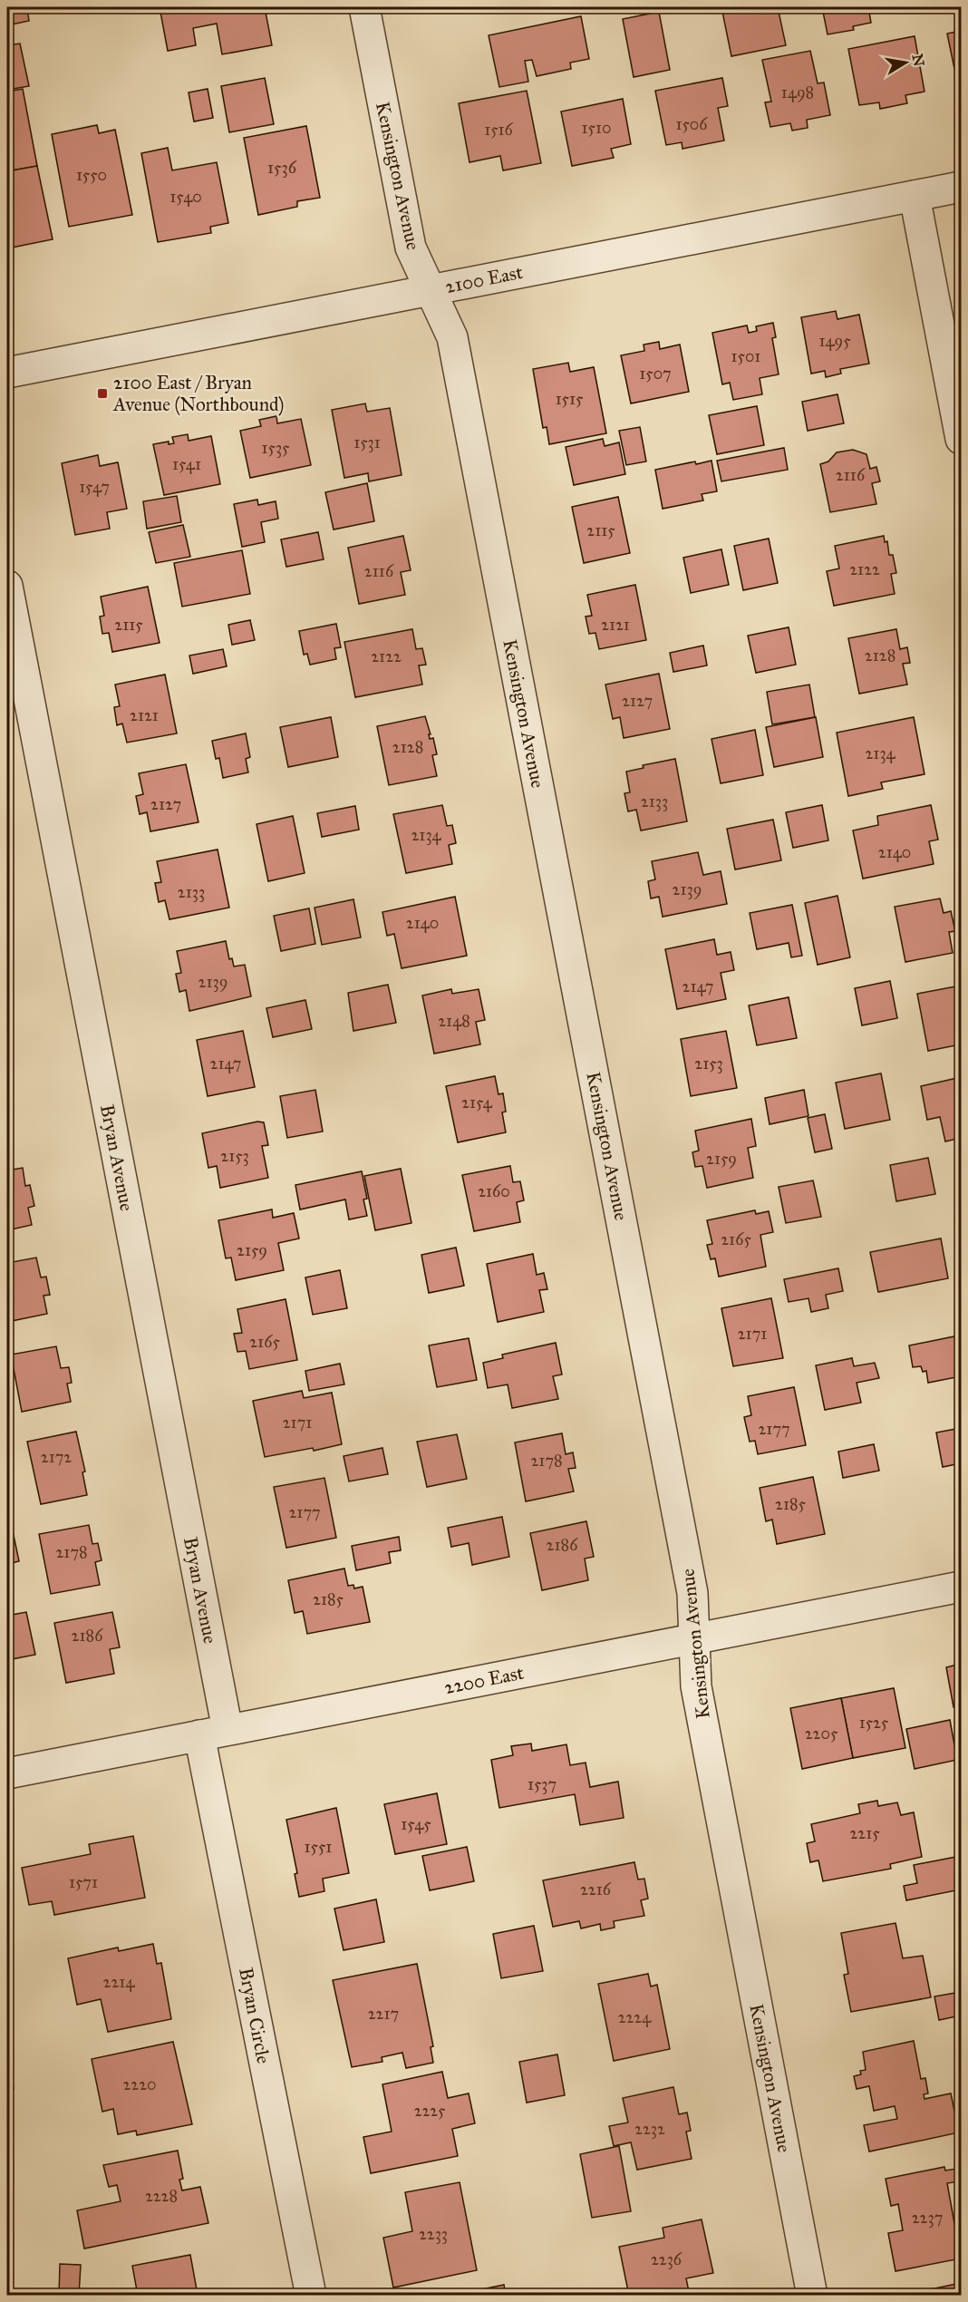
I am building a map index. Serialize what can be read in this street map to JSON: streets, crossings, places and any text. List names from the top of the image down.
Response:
{
  "streets": {
    "street": [
      "Kensington Avenue",
      "2100 East",
      "Bryan Avenue",
      "2200 East",
      "Bryan Circle"
    ]
  },
  "crossings": [
    ["Kensington Avenue", "2100 East"],
    ["Kensington Avenue", "2200 East"],
    ["Bryan Avenue", "2200 East"],
    ["Bryan Avenue", "Bryan Circle"],
    ["2200 East", "Bryan Circle"]
  ],
  "places": {
    "transit": ["2100 East / Bryan Avenue (Northbound)"]
  },
  "house_numbers": [
    "1498",
    "1506",
    "1510",
    "1516",
    "1536",
    "1550",
    "1540",
    "1495",
    "1501",
    "1507",
    "1515",
    "1531",
    "1535",
    "1541",
    "2116",
    "1547",
    "2115",
    "2122",
    "2116",
    "2115",
    "2121",
    "2128",
    "2122",
    "2127",
    "2121",
    "2128",
    "2134",
    "2133",
    "2127",
    "2134",
    "2140",
    "2139",
    "2133",
    "2140",
    "2139",
    "2147",
    "2148",
    "2147",
    "2153",
    "2154",
    "2153",
    "2159",
    "2160",
    "2165",
    "2159",
    "2171",
    "2165",
    "2171",
    "2177",
    "2172",
    "2178",
    "2185",
    "2177",
    "2186",
    "2178",
    "2185",
    "2186",
    "1525",
    "2205",
    "1537",
    "1545",
    "2215",
    "1551",
    "1571",
    "2216",
    "2214",
    "2217",
    "2224",
    "2220",
    "2225",
    "2232",
    "2228",
    "2237",
    "2233",
    "2236"
  ],
  "north": "right"
}
